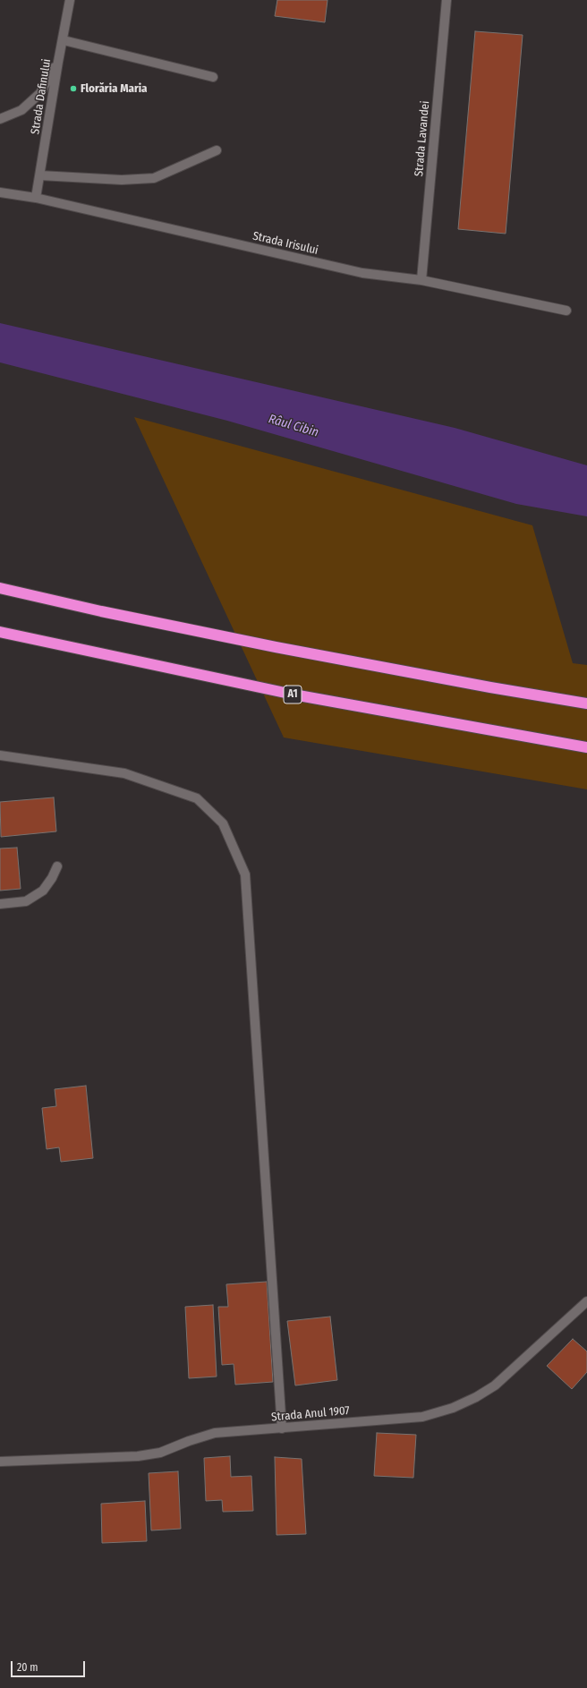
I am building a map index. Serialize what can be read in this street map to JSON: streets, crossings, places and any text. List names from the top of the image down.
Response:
{
  "streets": {
    "highway": ["A1"],
    "street": [
      "Strada Dafinului",
      "Strada Lavandei",
      "Strada Irisului",
      "Strada Anul 1907"
    ]
  },
  "crossings": [
    ["Strada Dafinului", "Strada Irisului"],
    ["Strada Lavandei", "Strada Irisului"]
  ],
  "water": ["Râul Cibin"],
  "places": ["Florăria Maria"],
  "scale_bar": "20 m"
}
